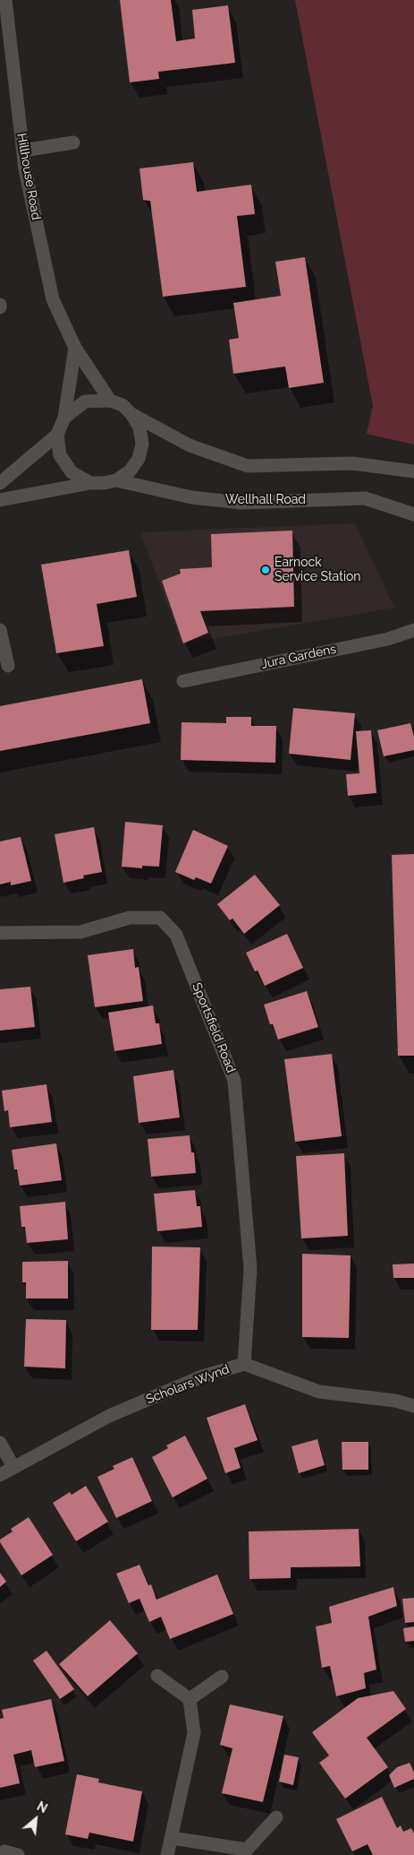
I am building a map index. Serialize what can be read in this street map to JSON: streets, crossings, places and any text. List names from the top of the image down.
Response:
{
  "streets": {
    "street": [
      "Hillhouse Road",
      "Wellhall Road",
      "Jura Gardens",
      "Sportsfield Road",
      "Scholars Wynd"
    ]
  },
  "crossings": [
    ["Hillhouse Road", "Wellhall Road"],
    ["Sportsfield Road", "Scholars Wynd"]
  ],
  "places": ["Earnock Service Station"],
  "north": "top right"
}
